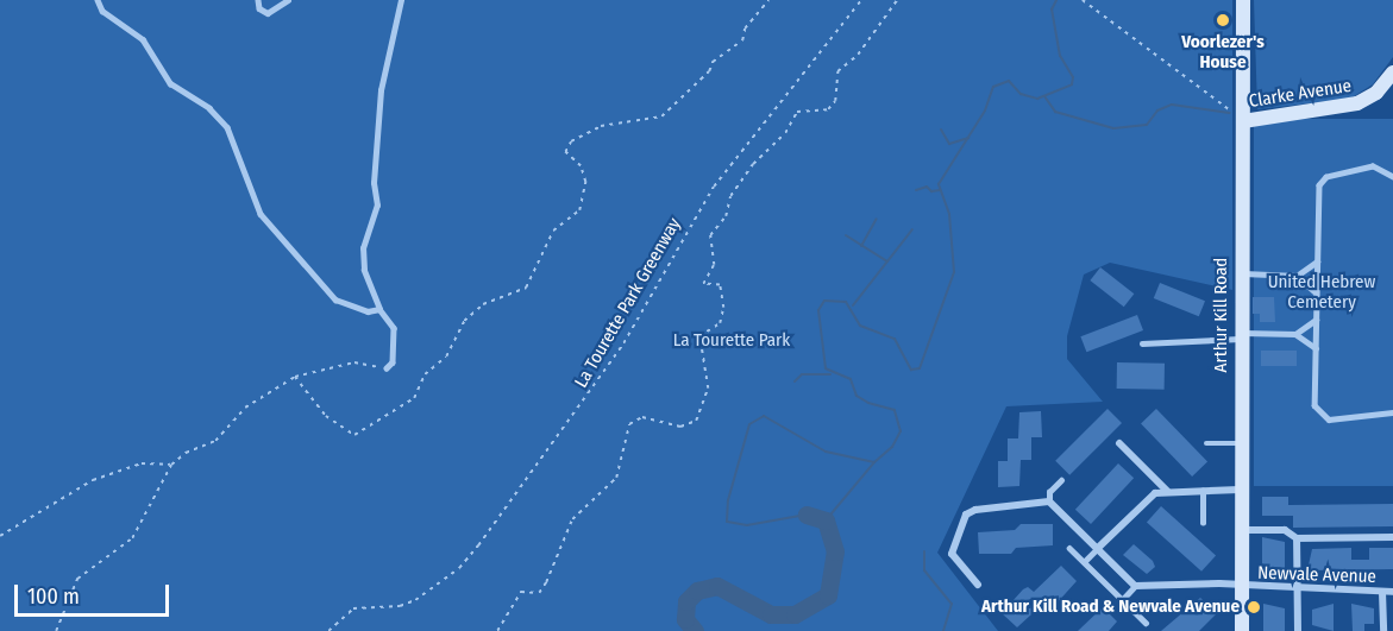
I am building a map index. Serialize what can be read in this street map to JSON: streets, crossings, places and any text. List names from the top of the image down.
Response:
{
  "streets": {
    "street": ["Clarke Avenue", "Arthur Kill Road", "Newvale Avenue"],
    "path": ["La Tourette Park Greenway"]
  },
  "crossings": [
    ["Clarke Avenue", "Arthur Kill Road"],
    ["Arthur Kill Road", "Newvale Avenue"]
  ],
  "parks": ["United Hebrew Cemetery", "La Tourette Park"],
  "places": ["Voorlezer's House", "Arthur Kill Road & Newvale Avenue"],
  "scale_bar": "100 m"
}
